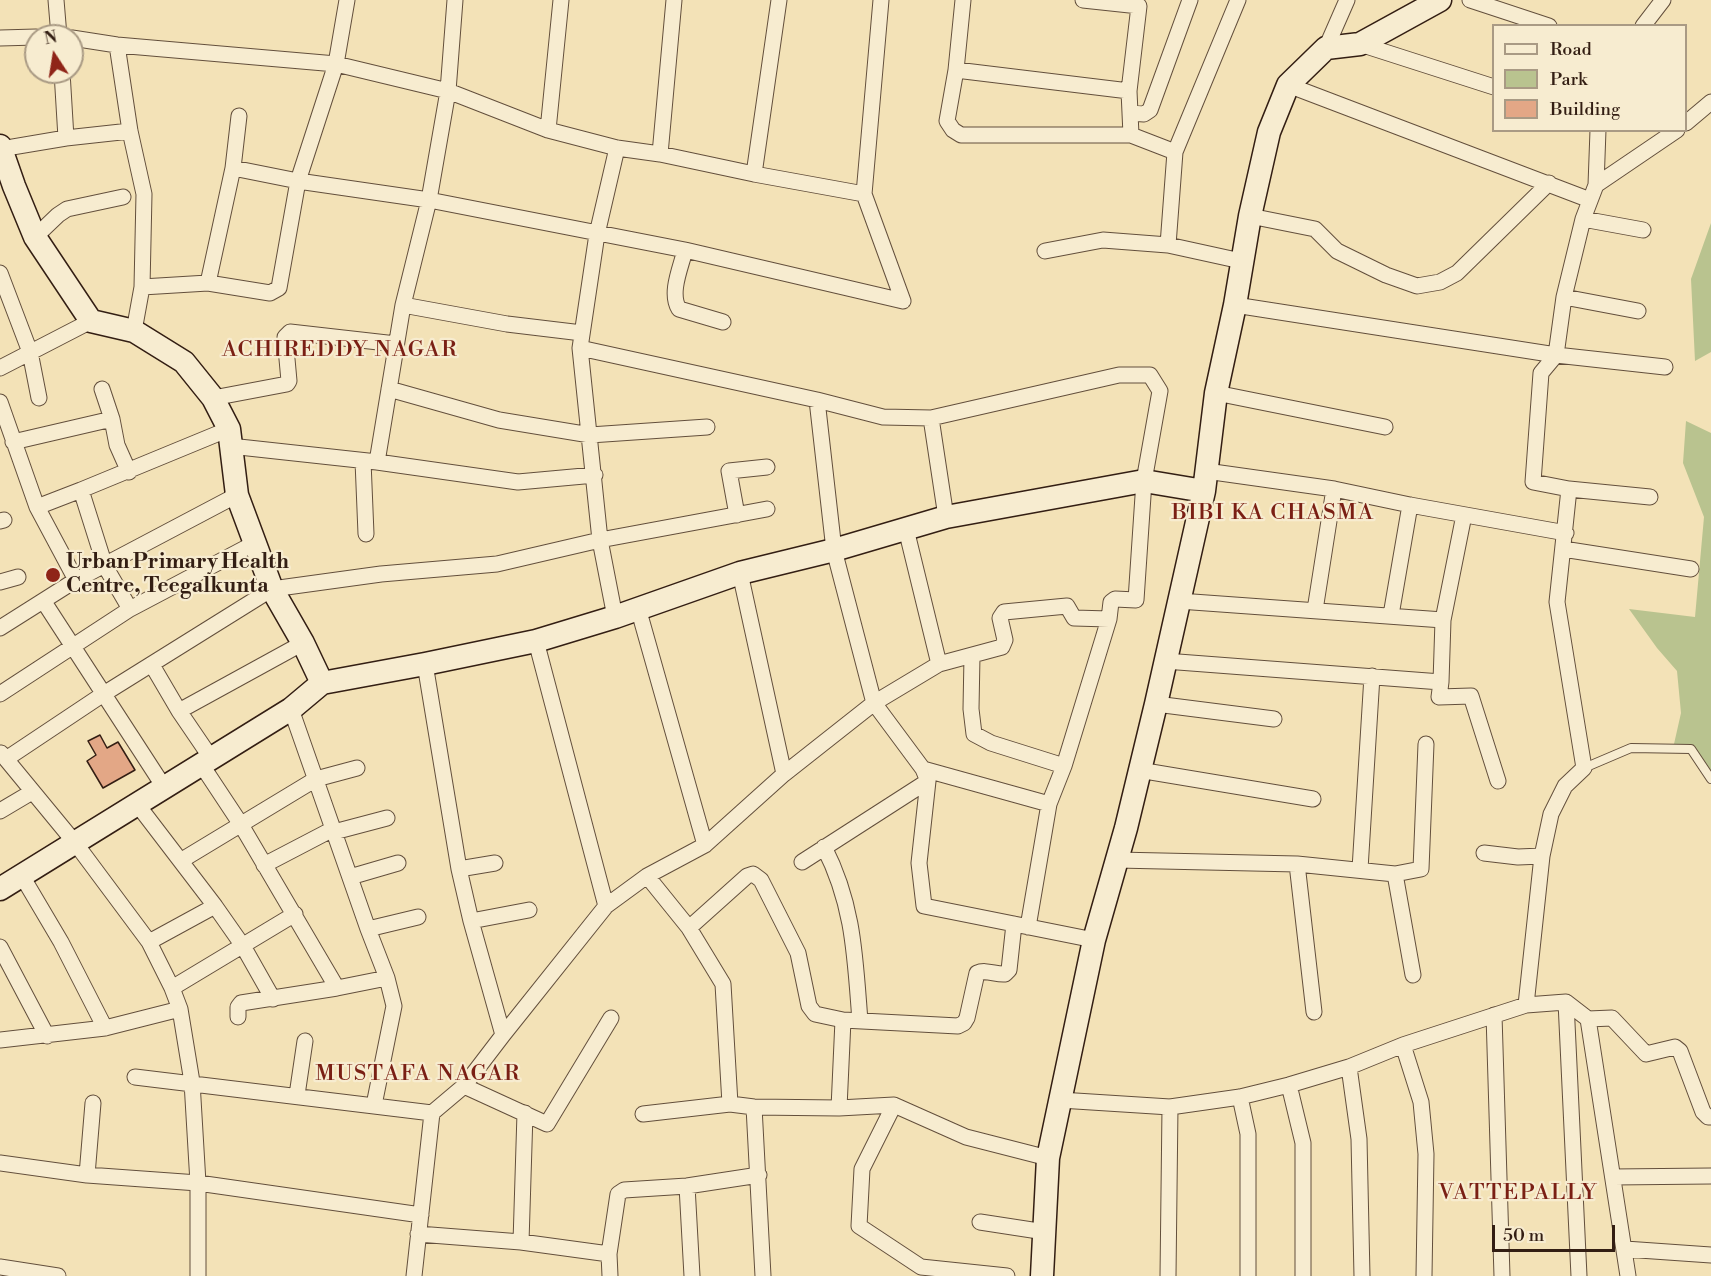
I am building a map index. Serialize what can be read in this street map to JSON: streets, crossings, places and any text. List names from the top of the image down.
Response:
{
  "districts": [
    "ACHIREDDY NAGAR",
    "BIBI KA CHASMA",
    "MUSTAFA NAGAR",
    "VATTEPALLY"
  ],
  "places": ["Urban Primary Health Centre, Teegalkunta"],
  "legend": ["Road", "Park", "Building"],
  "scale_bar": "50 m",
  "north": "top"
}
